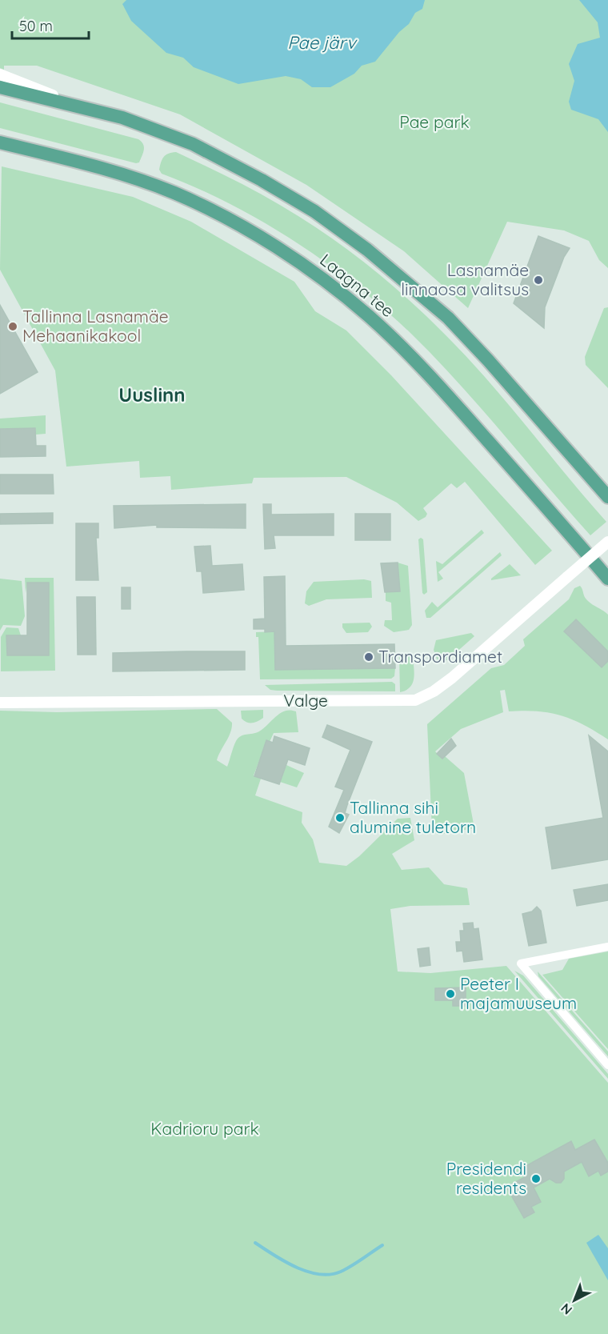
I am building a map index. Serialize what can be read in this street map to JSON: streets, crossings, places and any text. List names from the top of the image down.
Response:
{
  "streets": {
    "main road": ["Laagna tee"],
    "street": ["Valge"]
  },
  "districts": ["Uuslinn"],
  "water": ["Pae järv"],
  "parks": ["Pae park", "Kadrioru park"],
  "places": [
    "Lasnamäe linnaosa valitsus",
    "Tallinna Lasnamäe Mehaanikakool",
    "Transpordiamet",
    "Tallinna sihi alumine tuletorn",
    "Peeter I majamuuseum",
    "Presidendi residents"
  ],
  "scale_bar": "50 m",
  "north": "bottom left"
}
